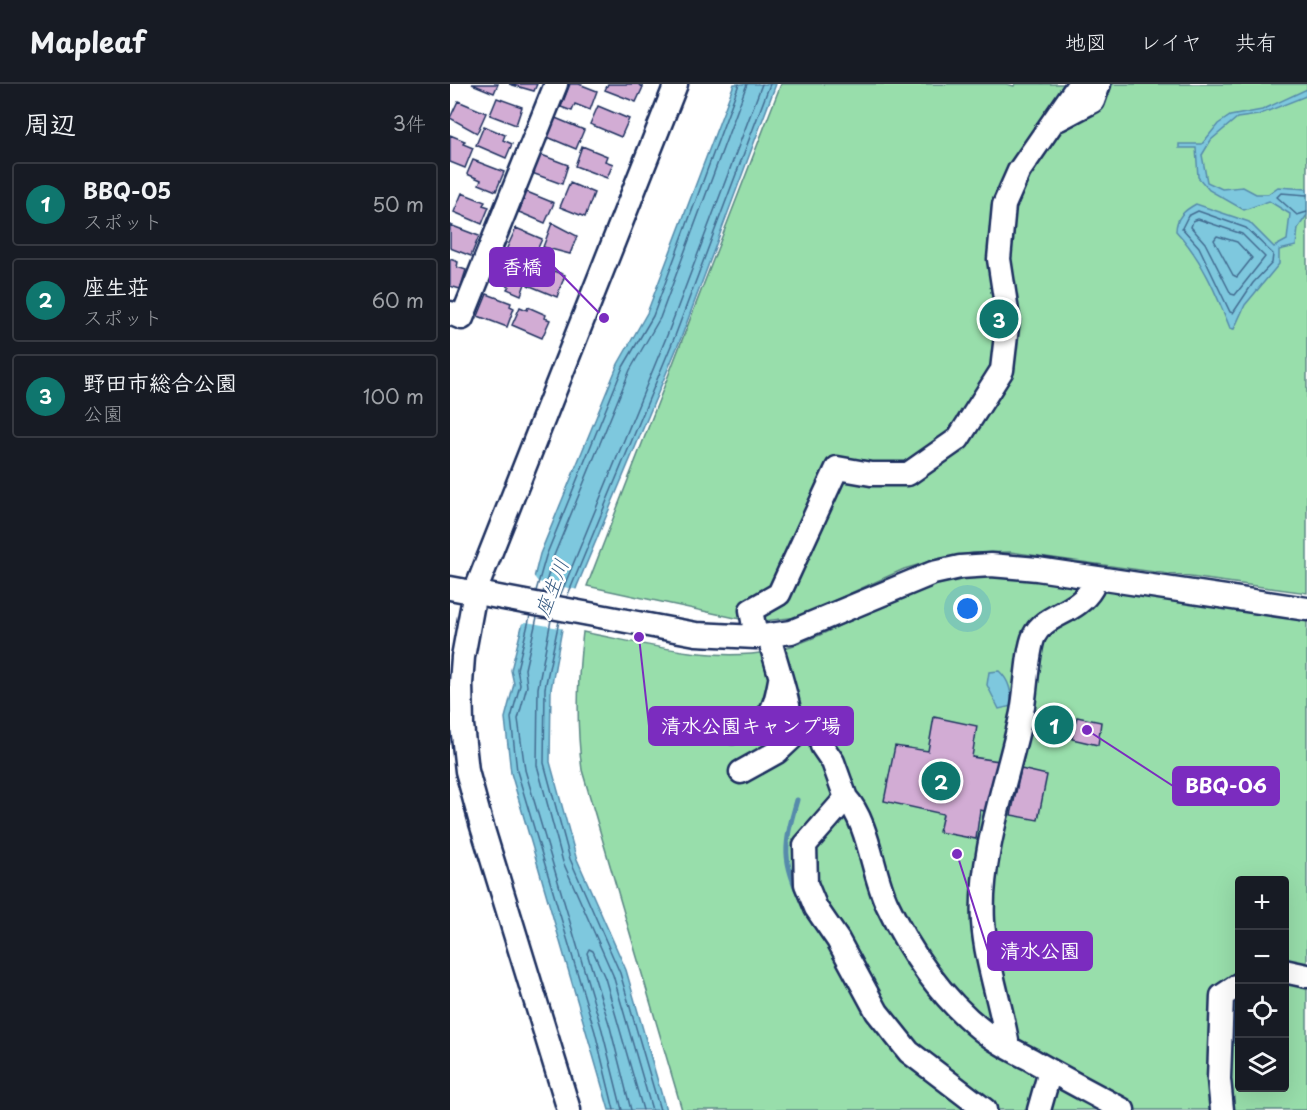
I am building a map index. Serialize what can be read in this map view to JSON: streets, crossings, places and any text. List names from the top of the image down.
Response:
{
  "water": ["座生川"],
  "places": [
    "香橋",
    "清水公園キャンプ場",
    "BBQ-06",
    "清水公園"
  ],
  "page": {
    "header": "Mapleaf",
    "nav": ["地図", "レイヤ", "共有"],
    "heading": ["周辺", "3件"],
    "list": [
      {
        "mark": "1",
        "name": "BBQ-05",
        "note": "スポット",
        "value": "50 m"
      },
      {
        "mark": "2",
        "name": "座生荘",
        "note": "スポット",
        "value": "60 m"
      },
      {
        "mark": "3",
        "name": "野田市総合公園",
        "note": "公園",
        "value": "100 m"
      }
    ],
    "pins": ["3", "1", "2"],
    "map_buttons": ["+", "−"]
  }
}
